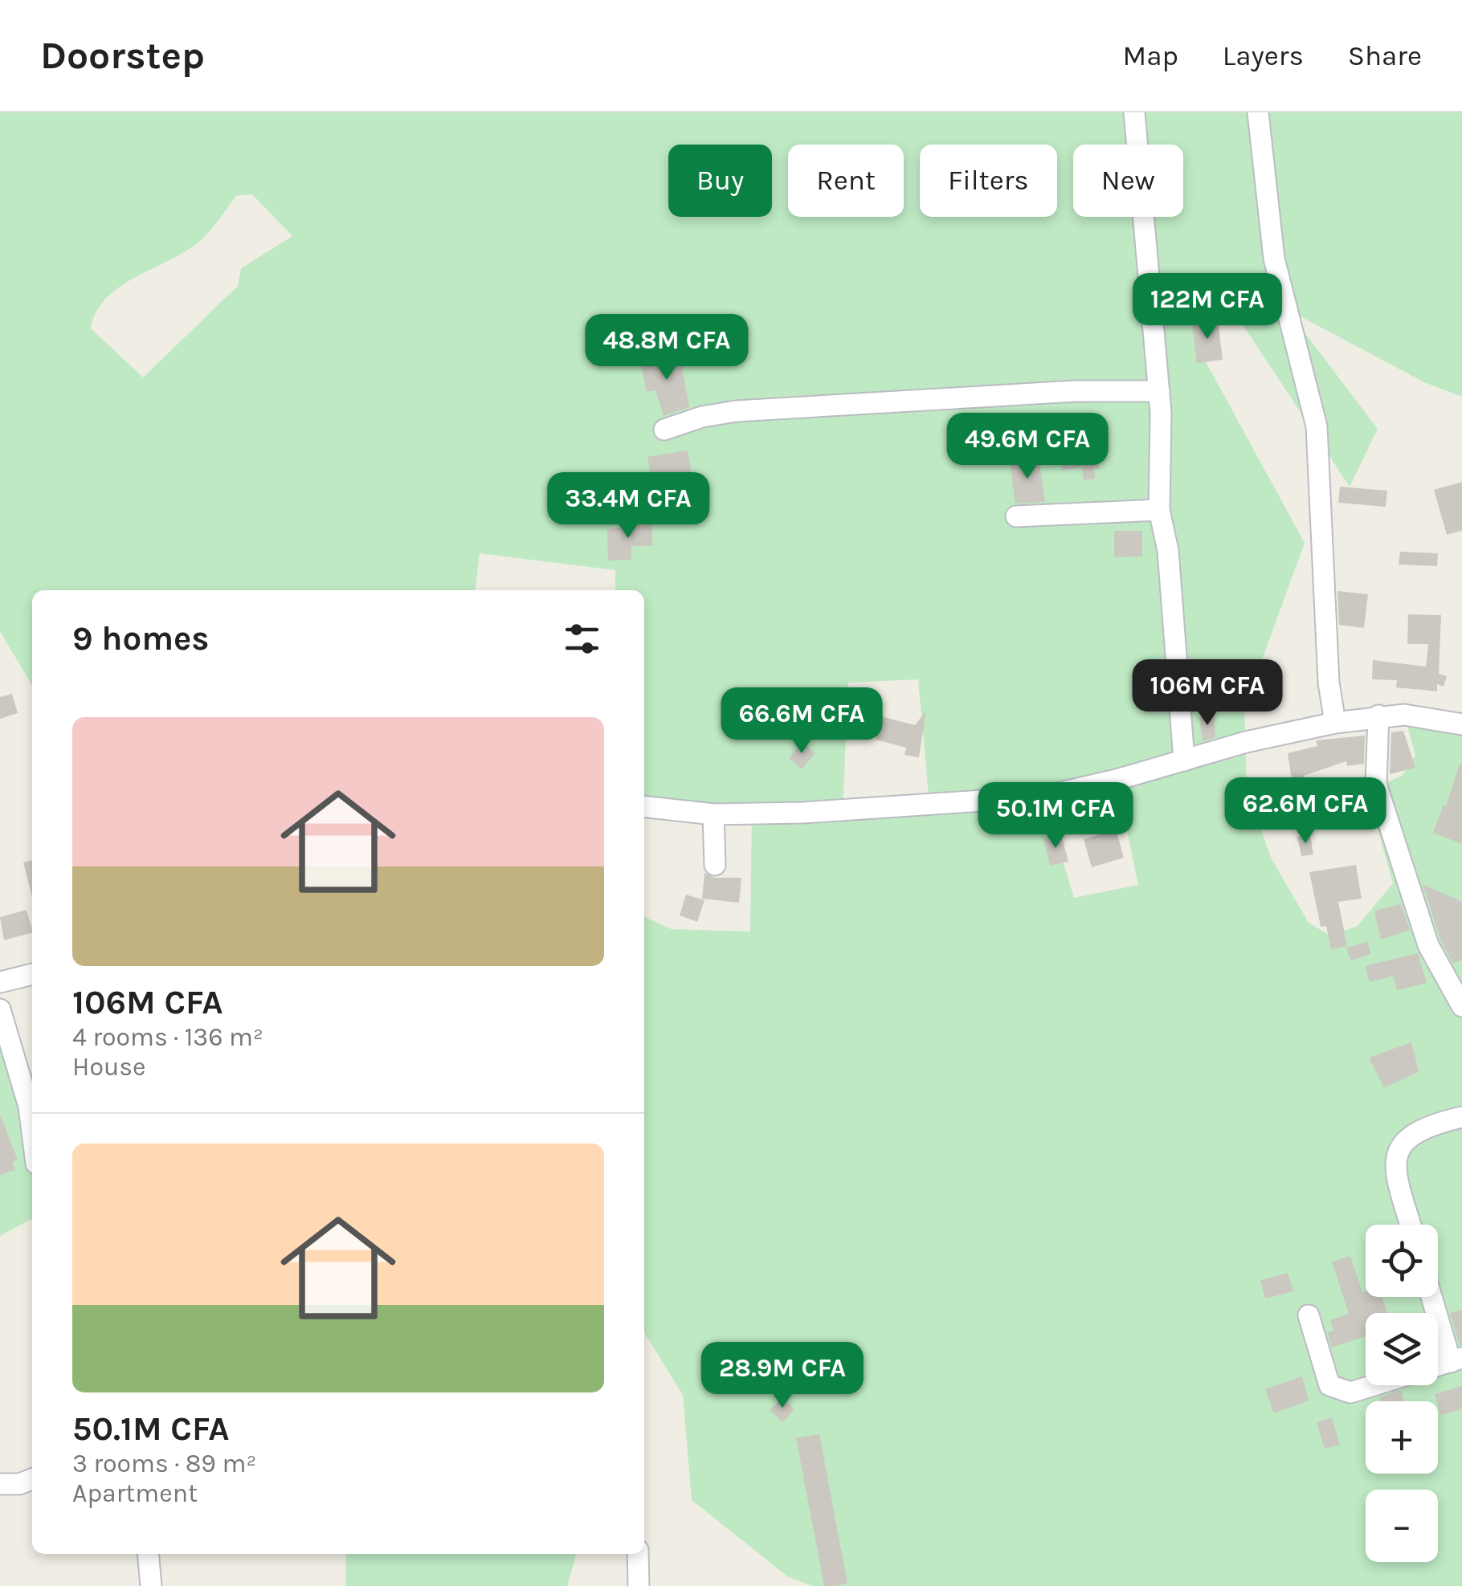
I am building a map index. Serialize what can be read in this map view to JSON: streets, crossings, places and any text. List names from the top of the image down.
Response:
{
  "page": {
    "header": "Doorstep",
    "nav": ["Map", "Layers", "Share"],
    "chip": [
      "Buy",
      "Rent",
      "Filters",
      "New"
    ],
    "price": [
      "122M CFA",
      "48.8M CFA",
      "49.6M CFA",
      "33.4M CFA",
      "106M CFA",
      "66.6M CFA",
      "62.6M CFA",
      "50.1M CFA",
      "28.9M CFA"
    ],
    "heading": "9 homes",
    "list": [
      {
        "name": "106M CFA",
        "note": "4 rooms · 136 m² · House"
      },
      {
        "name": "50.1M CFA",
        "note": "3 rooms · 89 m² · Apartment"
      }
    ],
    "map_buttons": ["+", "−"]
  }
}
